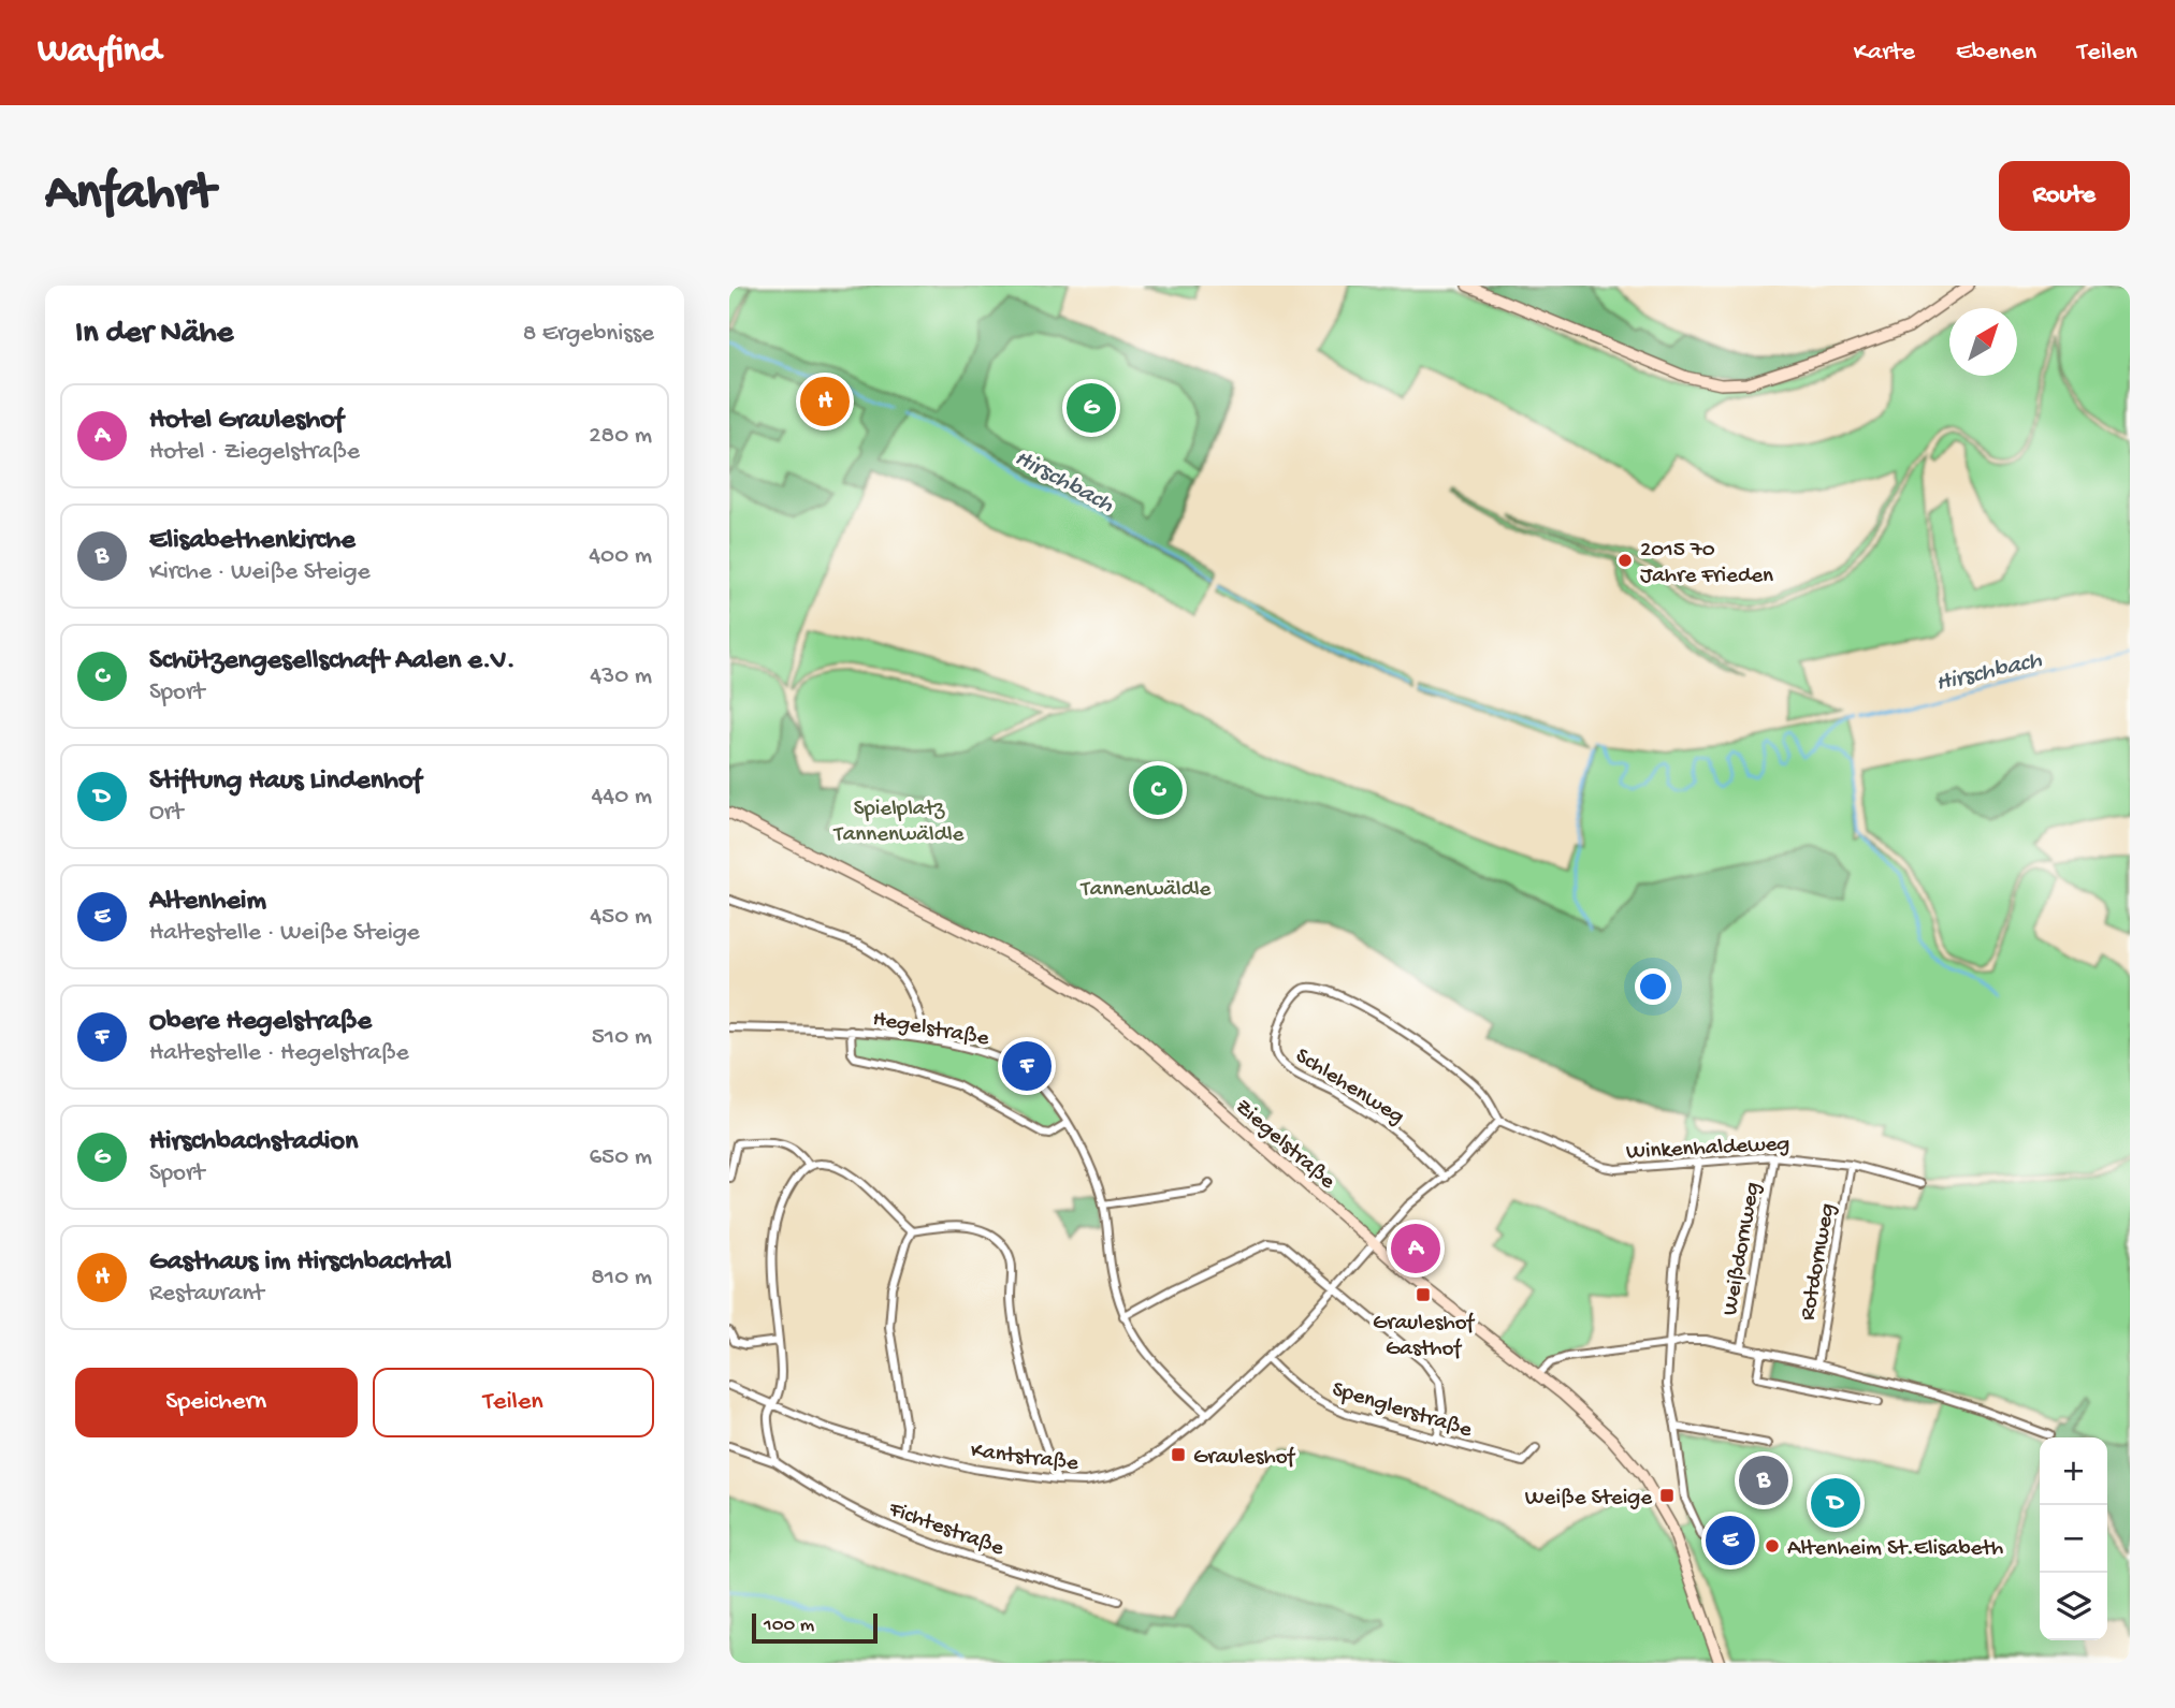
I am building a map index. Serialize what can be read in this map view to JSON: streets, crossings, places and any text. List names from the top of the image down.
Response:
{
  "streets": {
    "main road": ["Ziegelstraße"],
    "street": [
      "Hegelstraße",
      "Schlehenweg",
      "Winkenhaldeweg",
      "Weißdornweg",
      "Rotdornweg",
      "Spenglerstraße",
      "Kantstraße",
      "Fichtestraße"
    ]
  },
  "crossings": [
    ["Hegelstraße", "Kantstraße"],
    ["Schlehenweg", "Winkenhaldeweg"],
    ["Ziegelstraße", "Kantstraße"],
    ["Winkenhaldeweg", "Weißdornweg"],
    ["Winkenhaldeweg", "Rotdornweg"],
    ["Spenglerstraße", "Kantstraße"]
  ],
  "water": ["Hirschbach"],
  "parks": ["Spielplatz Tannenwäldle", "Tannenwäldle"],
  "places": {
    "other": ["2015 70 Jahre Frieden", "Altenheim St.Elisabeth"],
    "transit": ["Grauleshof Gasthof", "Grauleshof", "Weiße Steige"]
  },
  "scale_bar": "100 m",
  "north": "top right",
  "page": {
    "header": "Wayfind",
    "nav": ["Karte", "Ebenen", "Teilen"],
    "buttons": [
      "Route",
      ["Speichern", "Teilen"]
    ],
    "title": "Anfahrt",
    "heading": ["In der Nähe", "8 Ergebnisse"],
    "pins": [
      "H",
      "G",
      "C",
      "F",
      "A",
      "B",
      "D",
      "E"
    ],
    "list": [
      {
        "mark": "A",
        "name": "Hotel Grauleshof",
        "note": "Hotel · Ziegelstraße",
        "value": "280 m"
      },
      {
        "mark": "B",
        "name": "Elisabethenkirche",
        "note": "Kirche · Weiße Steige",
        "value": "400 m"
      },
      {
        "mark": "C",
        "name": "Schützengesellschaft Aalen e.V.",
        "note": "Sport",
        "value": "430 m"
      },
      {
        "mark": "D",
        "name": "Stiftung Haus Lindenhof",
        "note": "Ort",
        "value": "440 m"
      },
      {
        "mark": "E",
        "name": "Altenheim",
        "note": "Haltestelle · Weiße Steige",
        "value": "450 m"
      },
      {
        "mark": "F",
        "name": "Obere Hegelstraße",
        "note": "Haltestelle · Hegelstraße",
        "value": "510 m"
      },
      {
        "mark": "G",
        "name": "Hirschbachstadion",
        "note": "Sport",
        "value": "650 m"
      },
      {
        "mark": "H",
        "name": "Gasthaus im Hirschbachtal",
        "note": "Restaurant",
        "value": "810 m"
      }
    ],
    "map_buttons": ["+", "−"],
    "scale": "100 m"
  }
}
